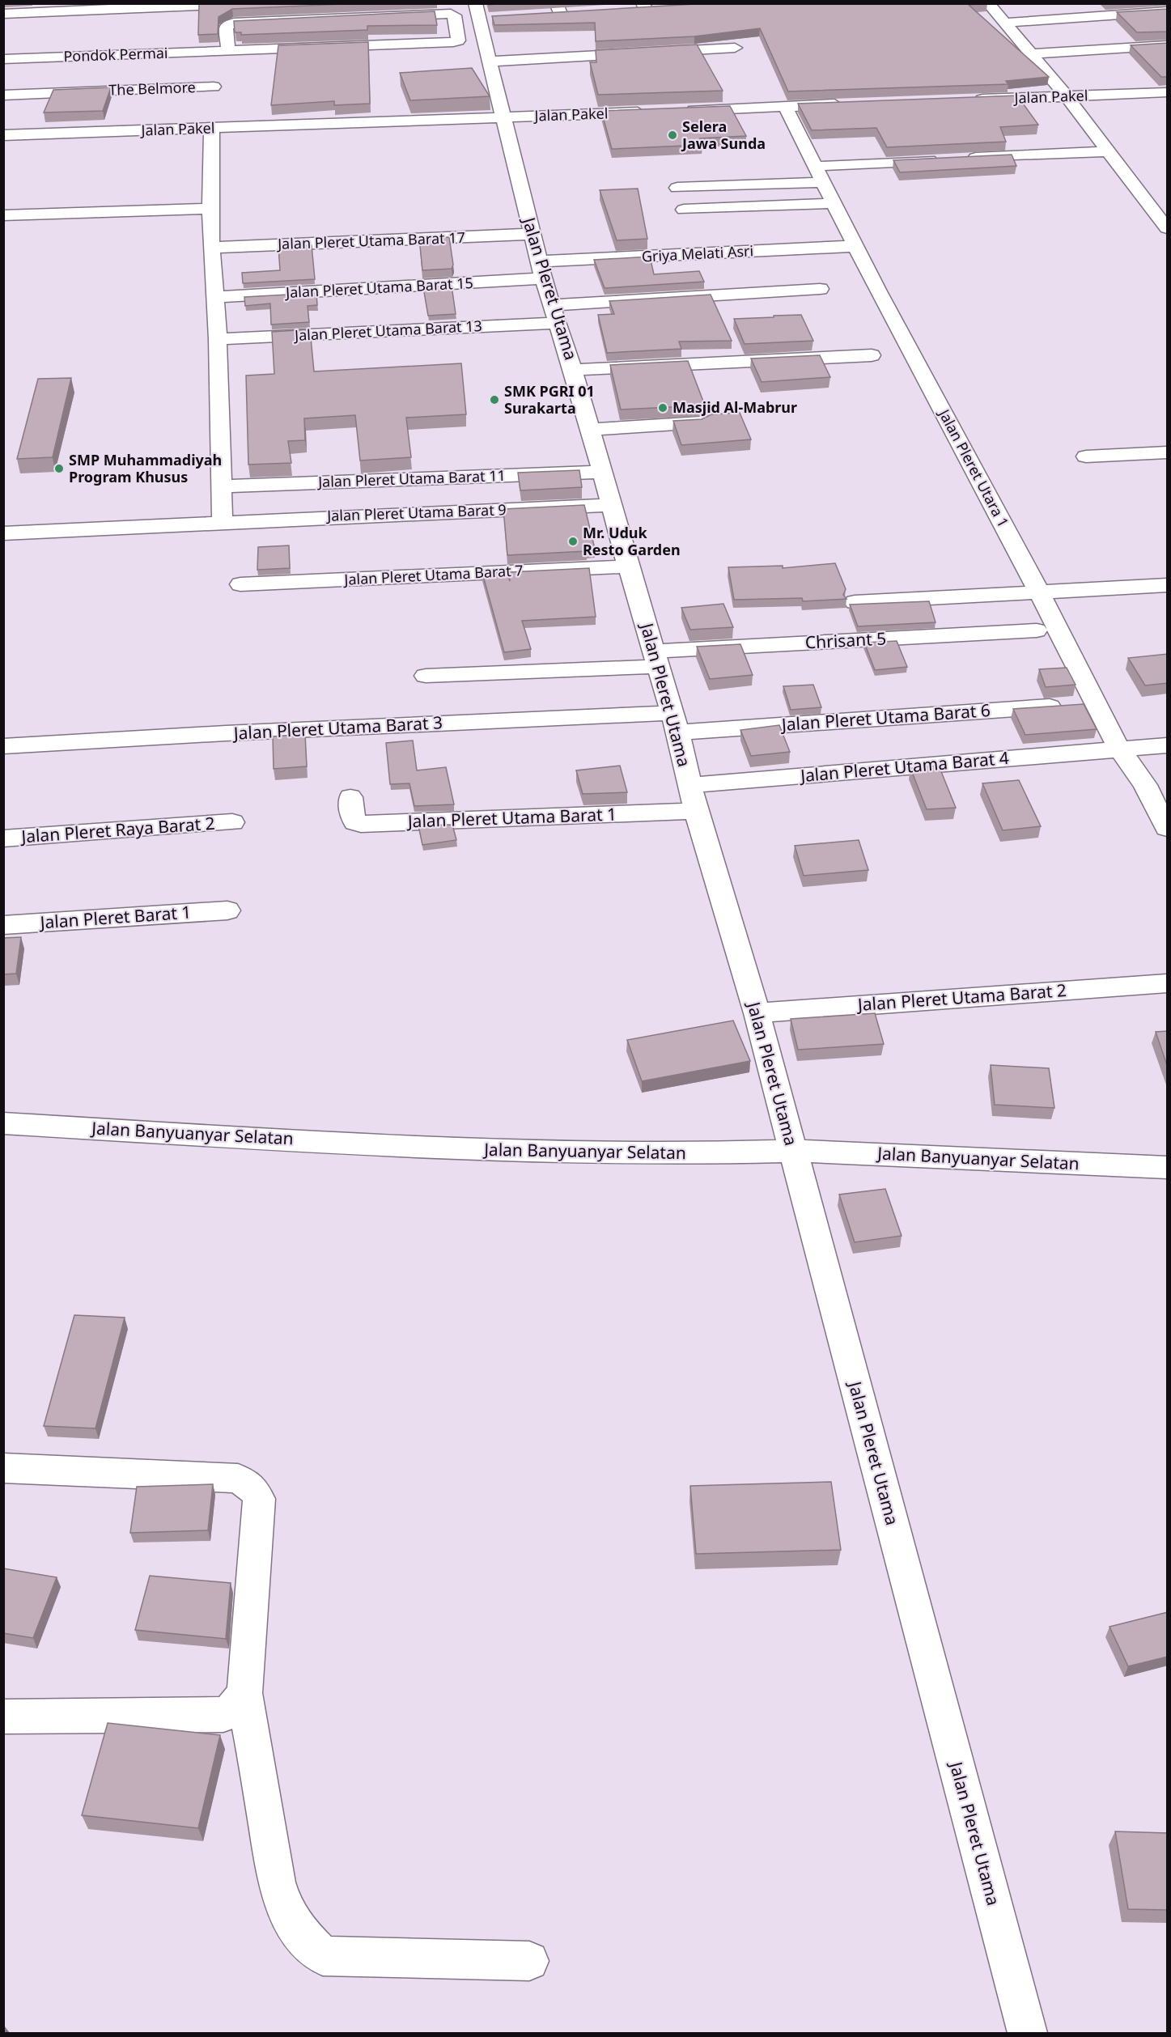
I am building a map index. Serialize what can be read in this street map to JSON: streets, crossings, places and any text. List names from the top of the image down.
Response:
{
  "streets": {
    "street": [
      "Pondok Permai",
      "The Belmore",
      "Jalan Pakel",
      "Jalan Pleret Utama Barat 17",
      "Griya Melati Asri",
      "Jalan Pleret Utama Barat 15",
      "Jalan Pleret Utama",
      "Jalan Pleret Utama Barat 13",
      "Jalan Pleret Utara 1",
      "Jalan Pleret Utama Barat 11",
      "Jalan Pleret Utama Barat 9",
      "Jalan Pleret Utama Barat 7",
      "Chrisant 5",
      "Jalan Pleret Utama Barat 6",
      "Jalan Pleret Utama Barat 3",
      "Jalan Pleret Utama Barat 4",
      "Jalan Pleret Utama Barat 1",
      "Jalan Pleret Raya Barat 2",
      "Jalan Pleret Barat 1",
      "Jalan Pleret Utama Barat 2",
      "Jalan Banyuanyar Selatan"
    ]
  },
  "crossings": [
    ["Jalan Pakel", "Jalan Pleret Utama"],
    ["Jalan Pleret Utama Barat 17", "Jalan Pleret Utama"],
    ["Griya Melati Asri", "Jalan Pleret Utama Barat 15"],
    ["Griya Melati Asri", "Jalan Pleret Utama"],
    ["Griya Melati Asri", "Jalan Pleret Utara 1"],
    ["Jalan Pleret Utama Barat 15", "Jalan Pleret Utama"],
    ["Jalan Pleret Utama", "Jalan Pleret Utama Barat 13"],
    ["Jalan Pleret Utama", "Jalan Pleret Utama Barat 11"],
    ["Jalan Pleret Utama", "Jalan Pleret Utama Barat 9"],
    ["Jalan Pleret Utama", "Jalan Pleret Utama Barat 7"],
    ["Jalan Pleret Utama", "Chrisant 5"],
    ["Jalan Pleret Utama", "Jalan Pleret Utama Barat 6"],
    ["Jalan Pleret Utama", "Jalan Pleret Utama Barat 3"],
    ["Jalan Pleret Utama", "Jalan Pleret Utama Barat 4"],
    ["Jalan Pleret Utama", "Jalan Pleret Utama Barat 1"],
    ["Jalan Pleret Utama", "Jalan Pleret Utama Barat 2"],
    ["Jalan Pleret Utama", "Jalan Banyuanyar Selatan"],
    ["Jalan Pleret Utara 1", "Jalan Pleret Utama Barat 6"],
    ["Jalan Pleret Utara 1", "Jalan Pleret Utama Barat 4"],
    ["Jalan Pleret Utama Barat 6", "Jalan Pleret Utama Barat 3"]
  ],
  "places": [
    "Selera Jawa Sunda",
    "SMK PGRI 01 Surakarta",
    "Masjid Al-Mabrur",
    "SMP Muhammadiyah Program Khusus",
    "Mr. Uduk Resto Garden"
  ]
}
